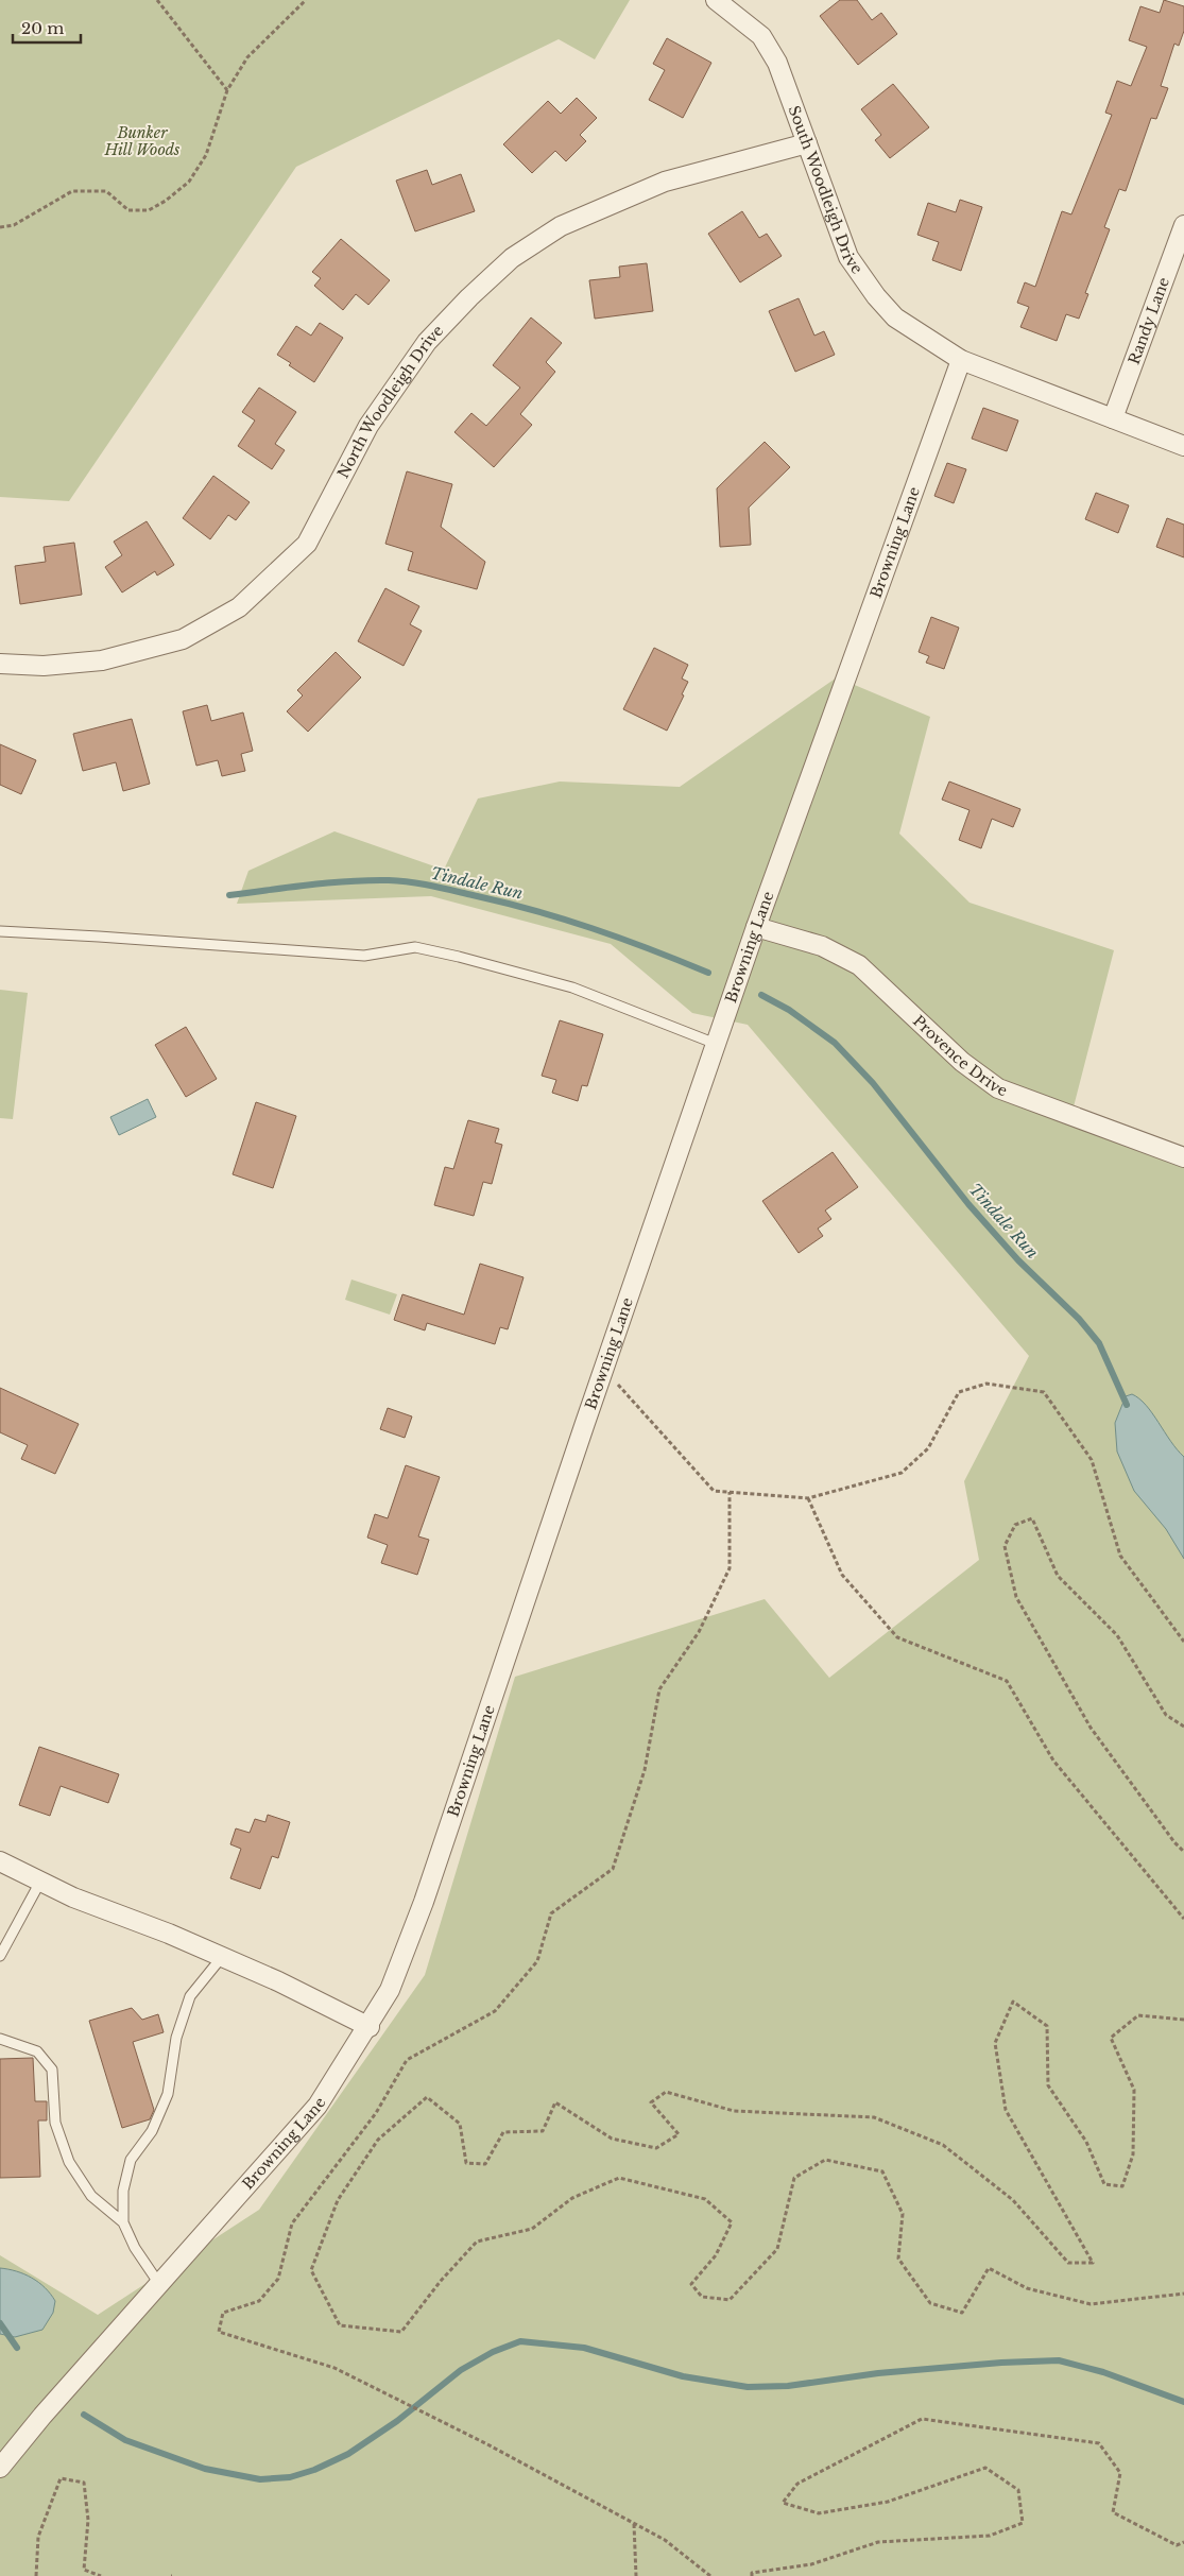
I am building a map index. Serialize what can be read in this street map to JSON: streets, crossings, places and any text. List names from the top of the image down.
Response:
{
  "streets": {
    "street": [
      "South Woodleigh Drive",
      "Randy Lane",
      "North Woodleigh Drive",
      "Browning Lane",
      "Provence Drive"
    ]
  },
  "crossings": [
    ["South Woodleigh Drive", "North Woodleigh Drive"],
    ["South Woodleigh Drive", "Browning Lane"],
    ["Browning Lane", "Provence Drive"]
  ],
  "water": ["Tindale Run"],
  "parks": ["Bunker Hill Woods"],
  "scale_bar": "20 m"
}
